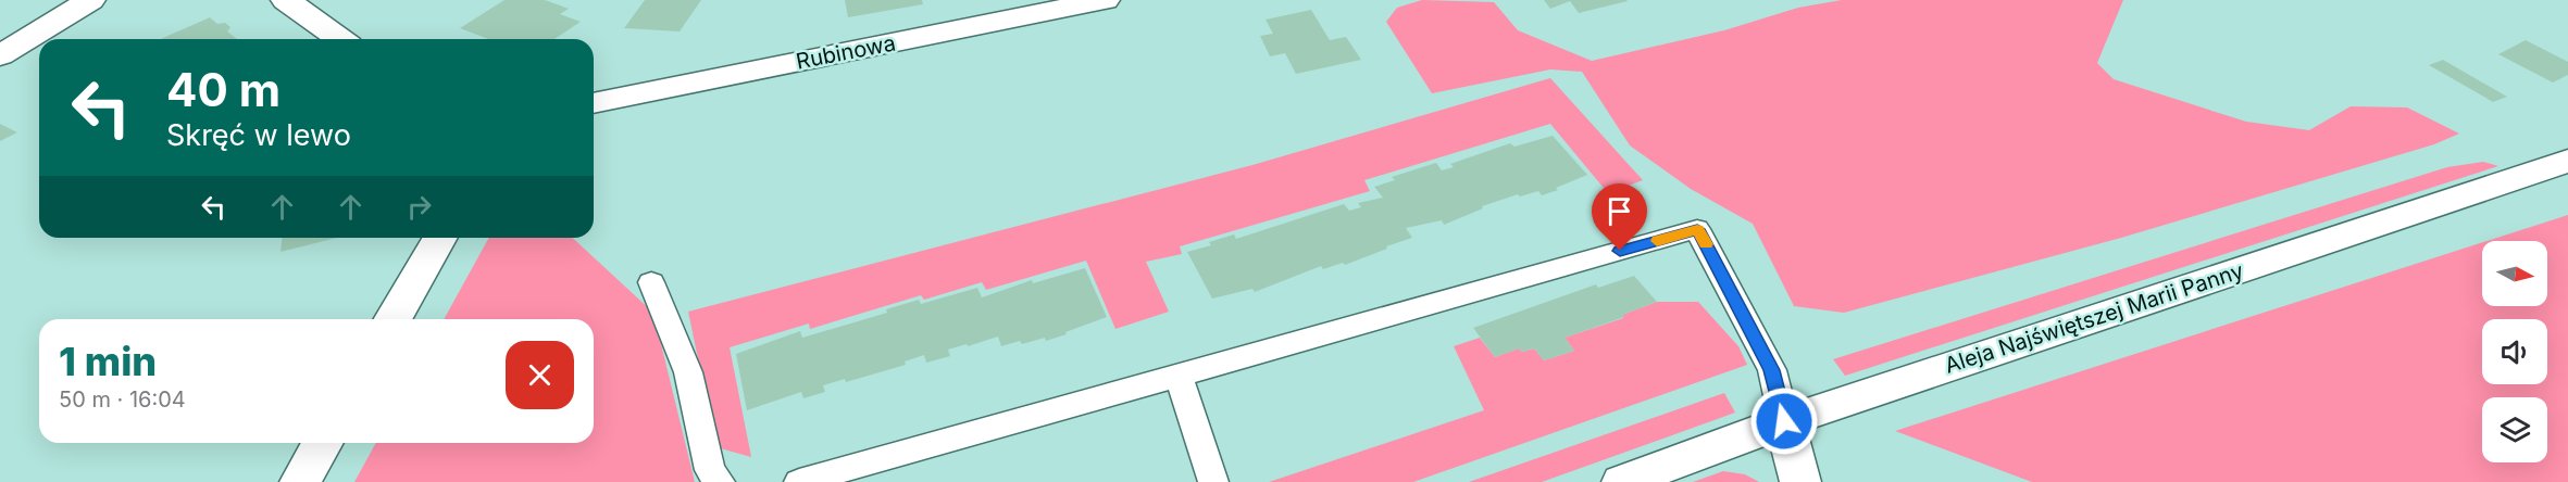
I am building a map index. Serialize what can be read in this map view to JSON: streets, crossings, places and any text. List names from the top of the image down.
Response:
{
  "streets": {
    "street": ["Rubinowa", "Aleja Najświętszej Marii Panny"]
  },
  "north": "right",
  "page": {
    "turn": ["40 m", "Skręć w lewo"],
    "heading": ["1 min", "50 m · 16:04"]
  }
}
